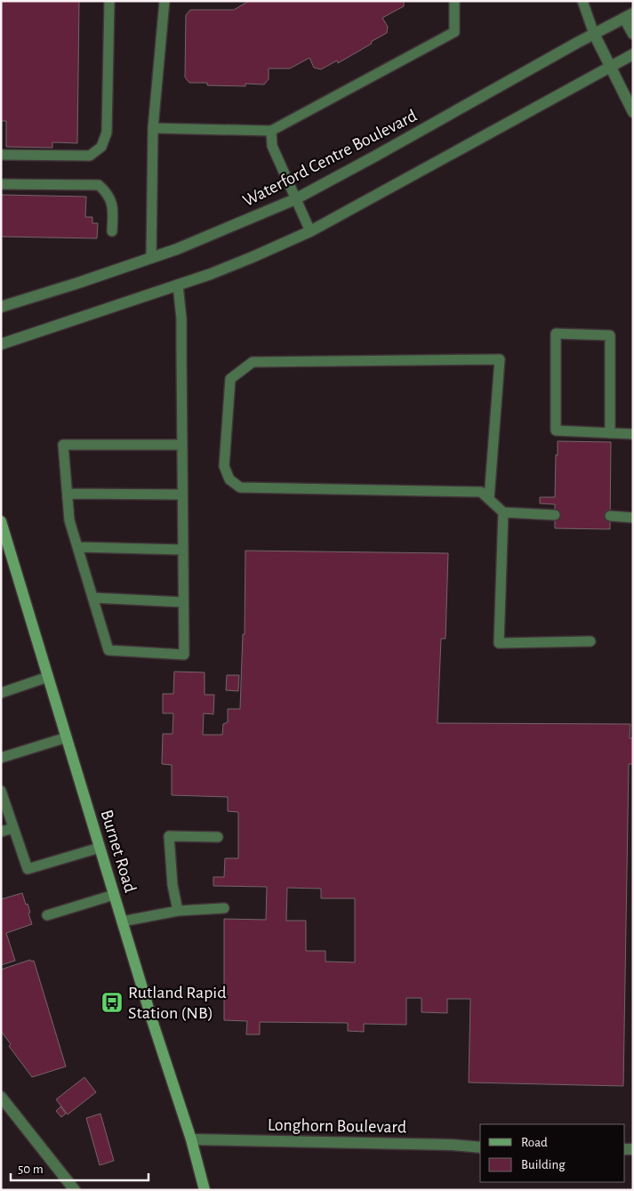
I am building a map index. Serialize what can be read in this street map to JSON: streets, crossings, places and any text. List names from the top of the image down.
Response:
{
  "streets": {
    "main road": ["Burnet Road"],
    "street": ["Waterford Centre Boulevard", "Longhorn Boulevard"]
  },
  "crossings": [
    ["Burnet Road", "Longhorn Boulevard"]
  ],
  "places": {
    "bus stop": ["Rutland Rapid Station (NB)"]
  },
  "legend": ["Road", "Building"],
  "scale_bar": "50 m"
}
